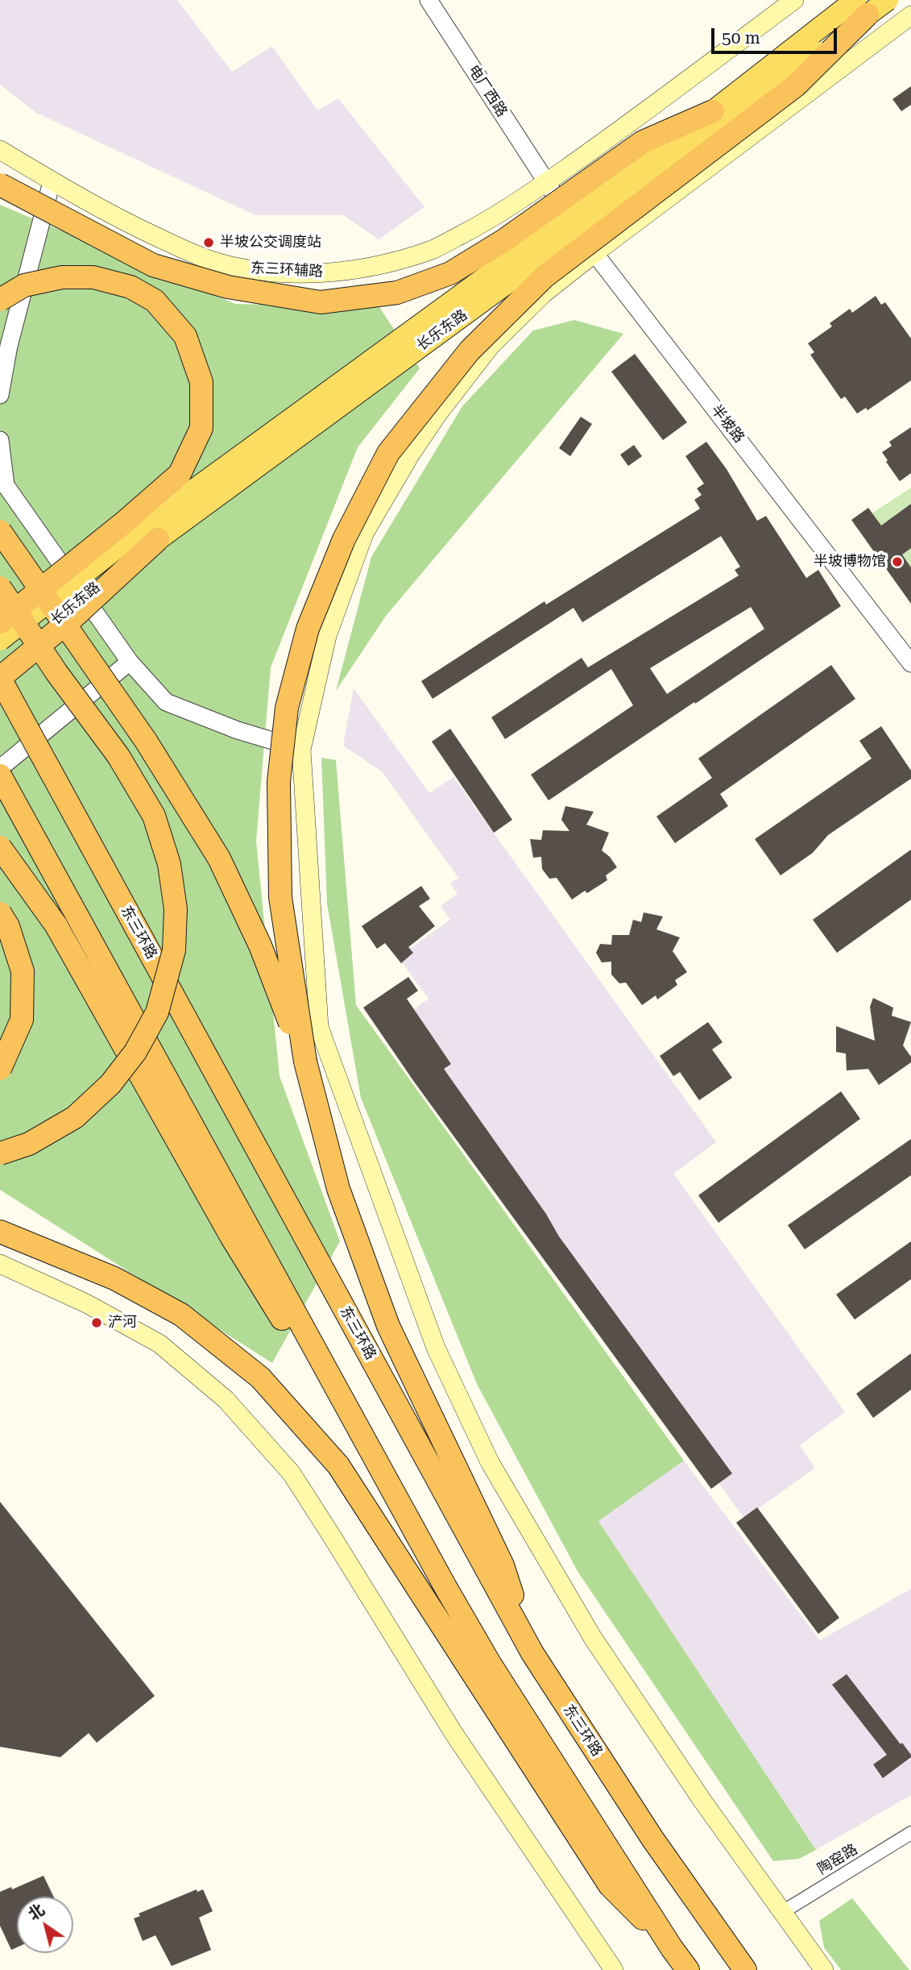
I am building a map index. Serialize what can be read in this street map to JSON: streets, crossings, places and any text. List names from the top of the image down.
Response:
{
  "streets": {
    "highway": ["东三环路"],
    "main road": ["东三环辅路", "长乐东路"],
    "street": ["电厂西路", "半坡路", "陶窑路"]
  },
  "crossings": [
    ["电厂西路", "东三环辅路"],
    ["电厂西路", "半坡路"],
    ["东三环辅路", "半坡路"]
  ],
  "places": ["半坡公交调度站", "半坡博物馆", "浐河"],
  "scale_bar": "50 m",
  "north": "top left"
}
